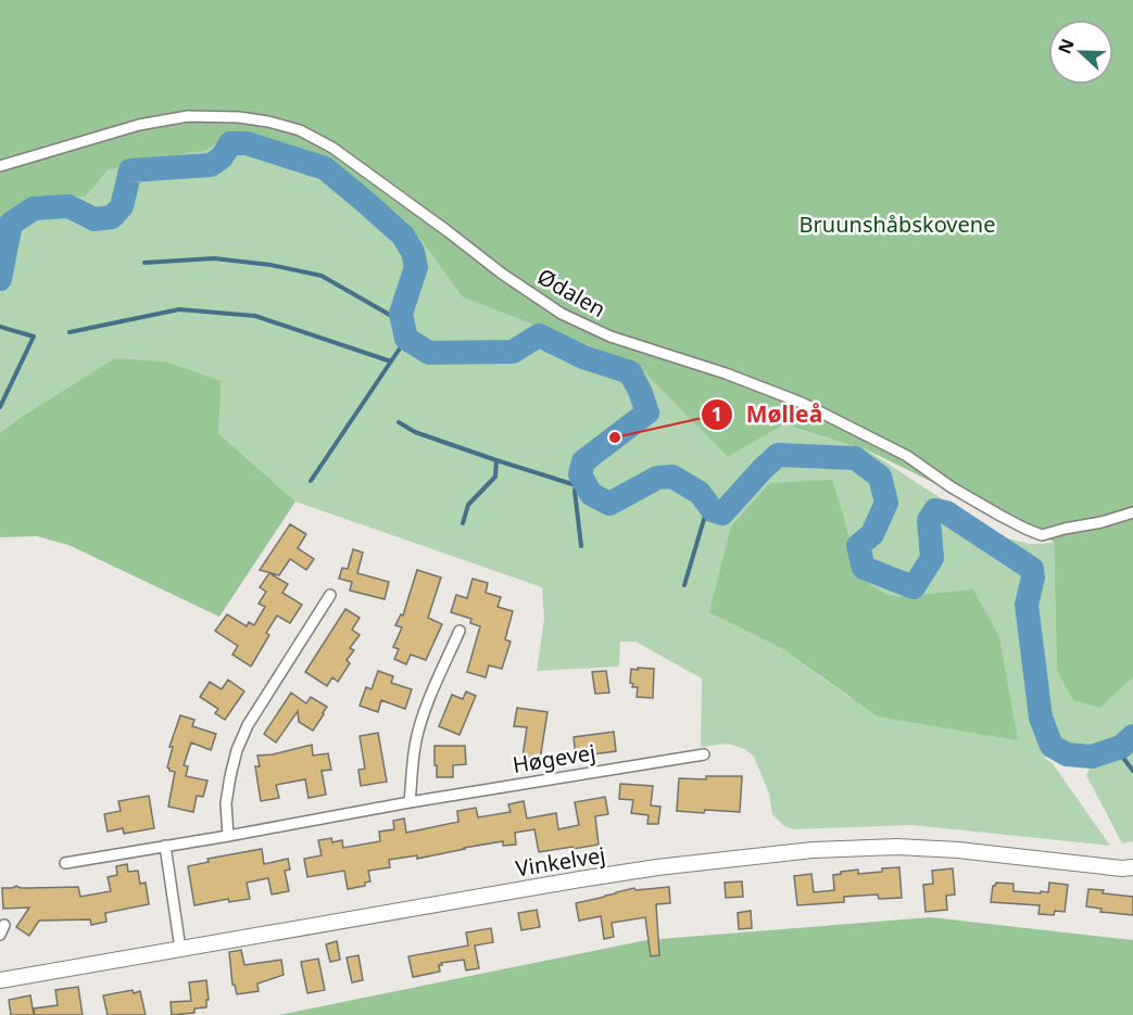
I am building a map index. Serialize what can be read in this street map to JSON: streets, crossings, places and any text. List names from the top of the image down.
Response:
{
  "streets": {
    "street": ["Ødalen", "Høgevej", "Vinkelvej"]
  },
  "parks": ["Bruunshåbskovene"],
  "places": ["Mølleå"],
  "north": "left"
}
